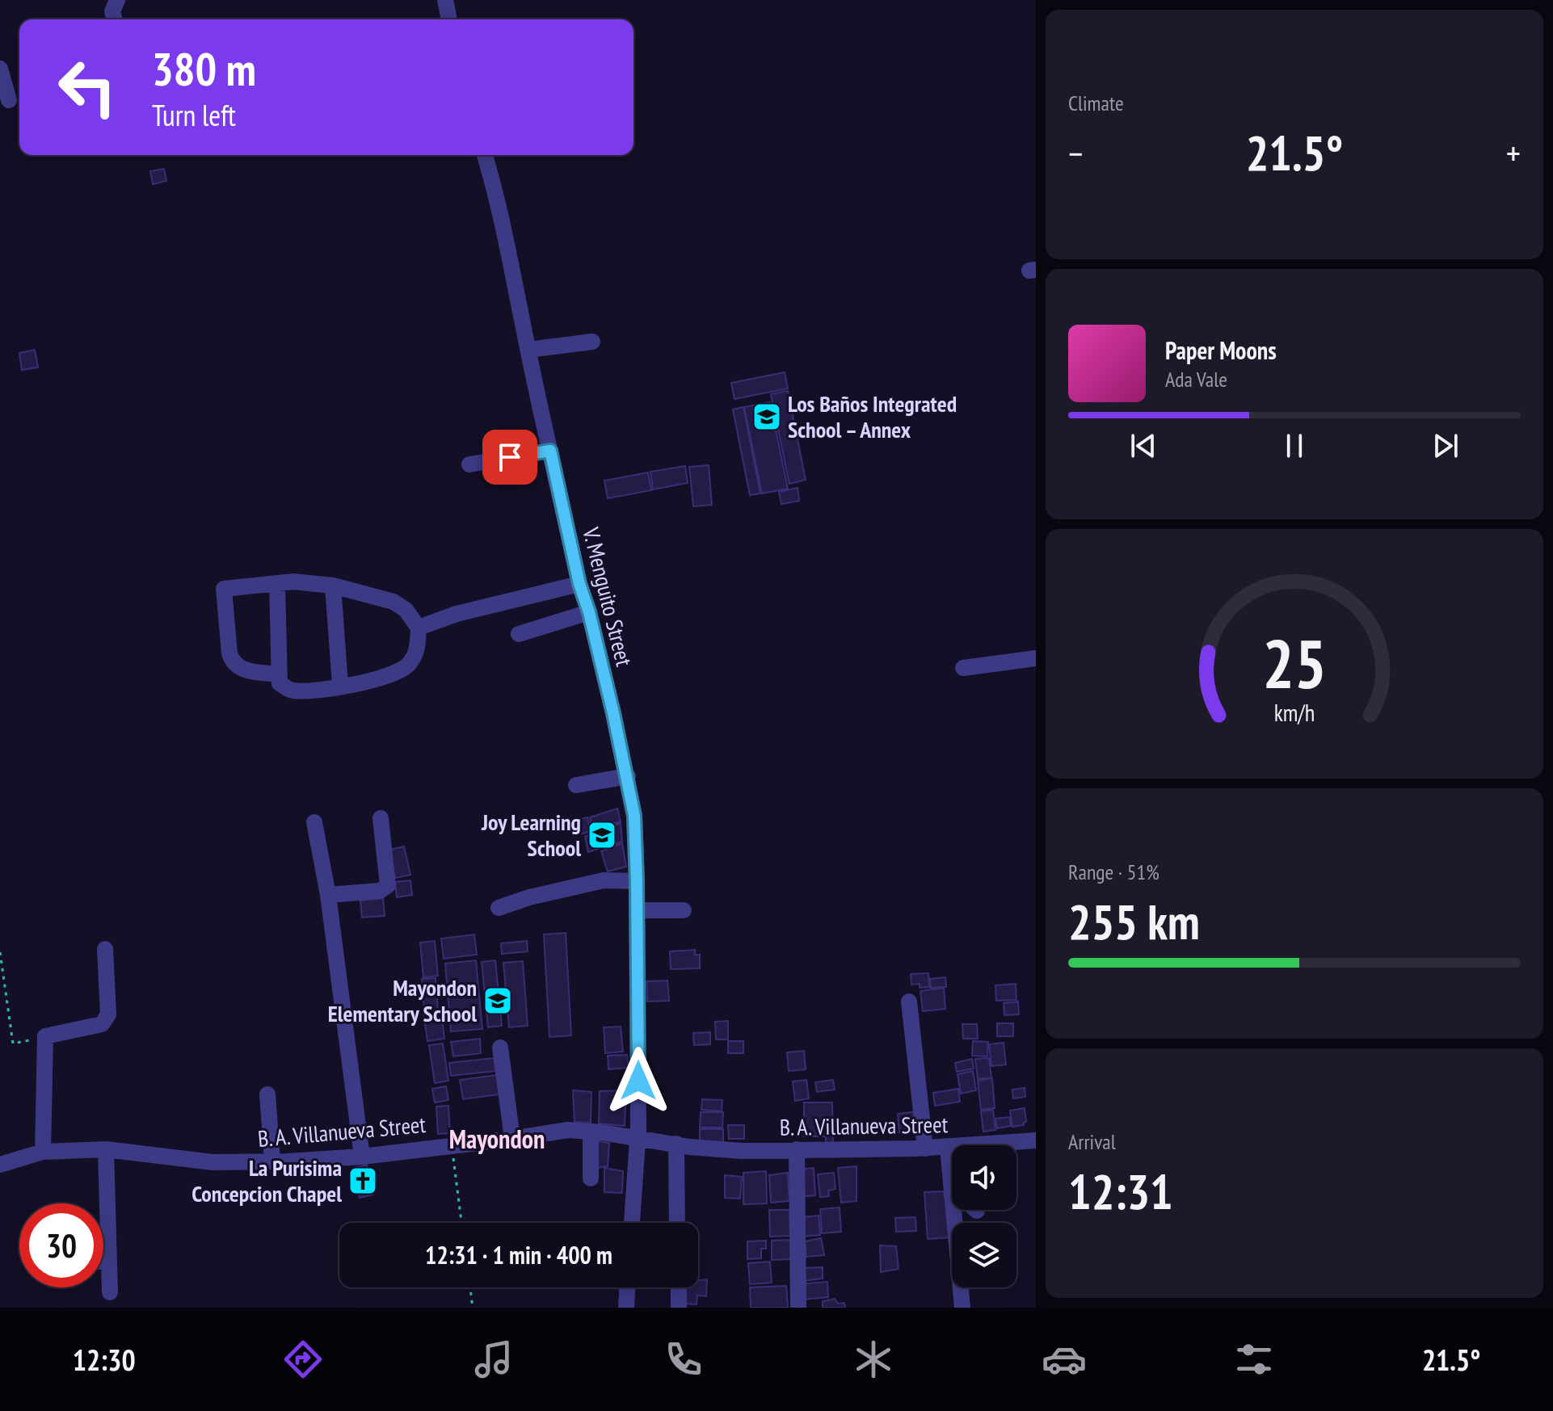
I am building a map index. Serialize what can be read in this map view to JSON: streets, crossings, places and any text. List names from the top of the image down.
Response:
{
  "streets": {
    "street": ["V. Menguito Street", "B. A. Villanueva Street"]
  },
  "crossings": [
    ["V. Menguito Street", "B. A. Villanueva Street"]
  ],
  "districts": ["Mayondon"],
  "places": {
    "school or university": ["Los Baños Integrated School – Annex", "Joy Learning School", "Mayondon Elementary School"],
    "church": ["La Purisima Concepcion Chapel"]
  },
  "page": {
    "tile": [
      "Climate",
      ["Range · 51%", "255 km"],
      ["Arrival", "12:31"]
    ],
    "turn": ["380 m", "Turn left"],
    "heat": ["−", "21.5°", "+"],
    "song": ["Paper Moons", "Ada Vale"],
    "limit": "30",
    "trip": "12:31 · 1 min · 400 m",
    "tabs": ["12:30", "21.5°"],
    "gauge": ["25", "km/h"]
  }
}
